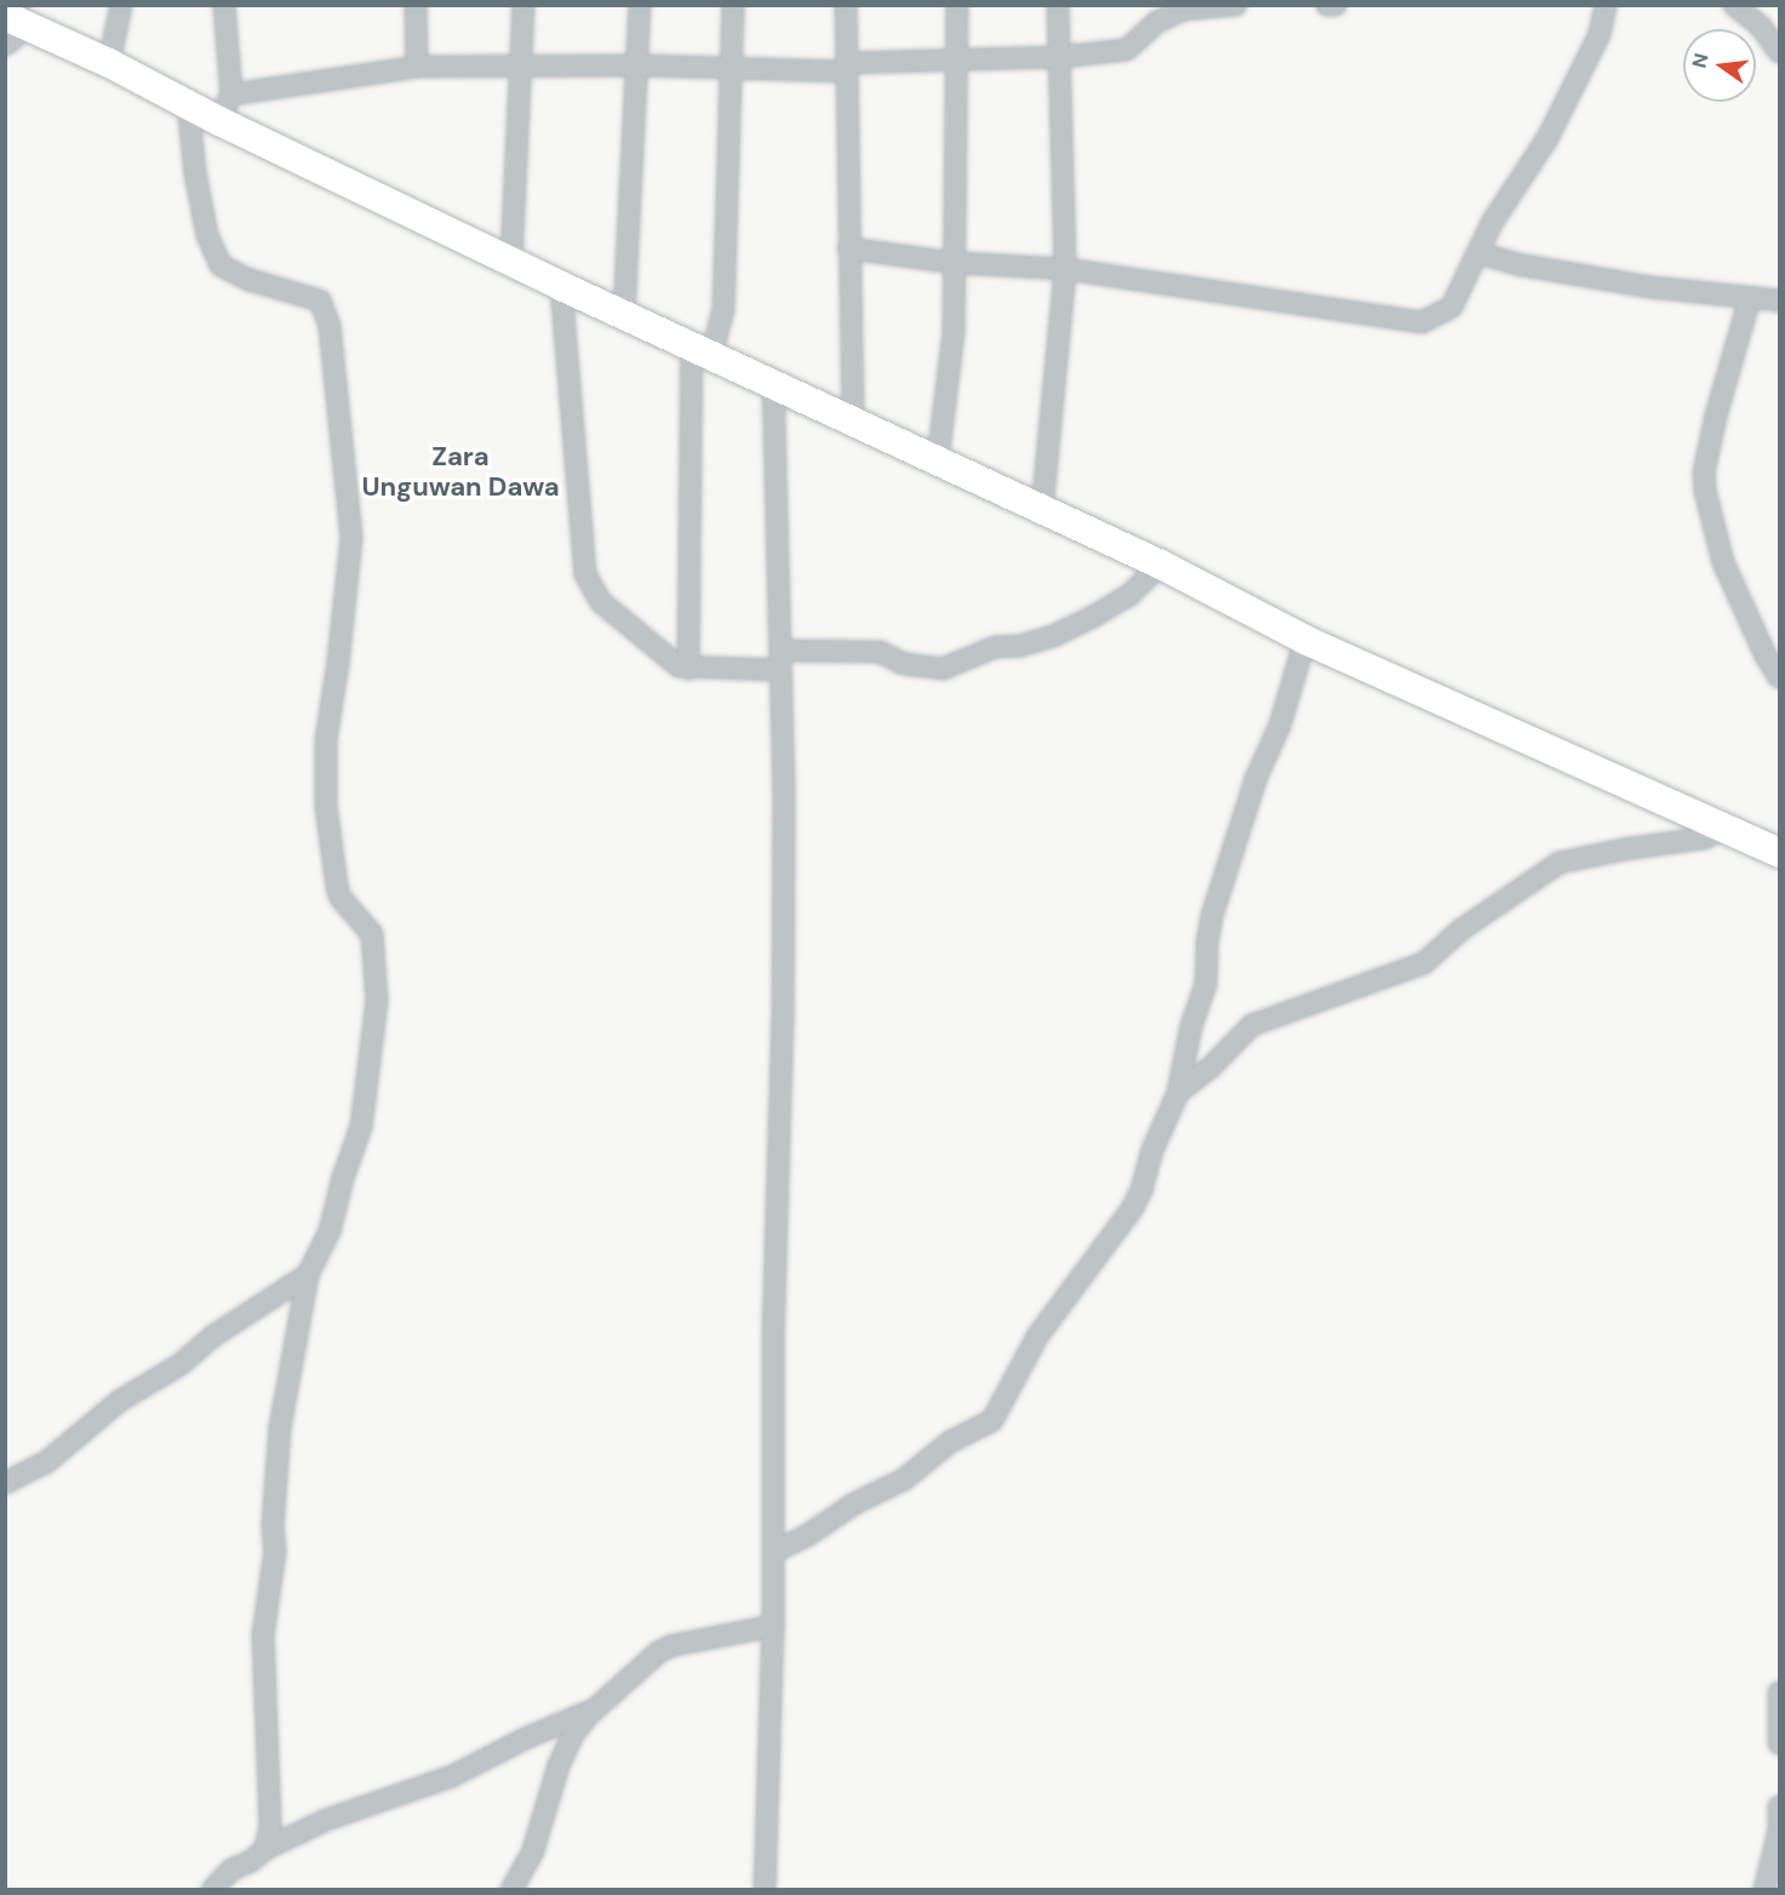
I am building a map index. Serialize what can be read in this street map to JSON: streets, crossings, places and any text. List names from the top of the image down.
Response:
{
  "districts": ["Zara Unguwan Dawa"],
  "north": "left"
}
